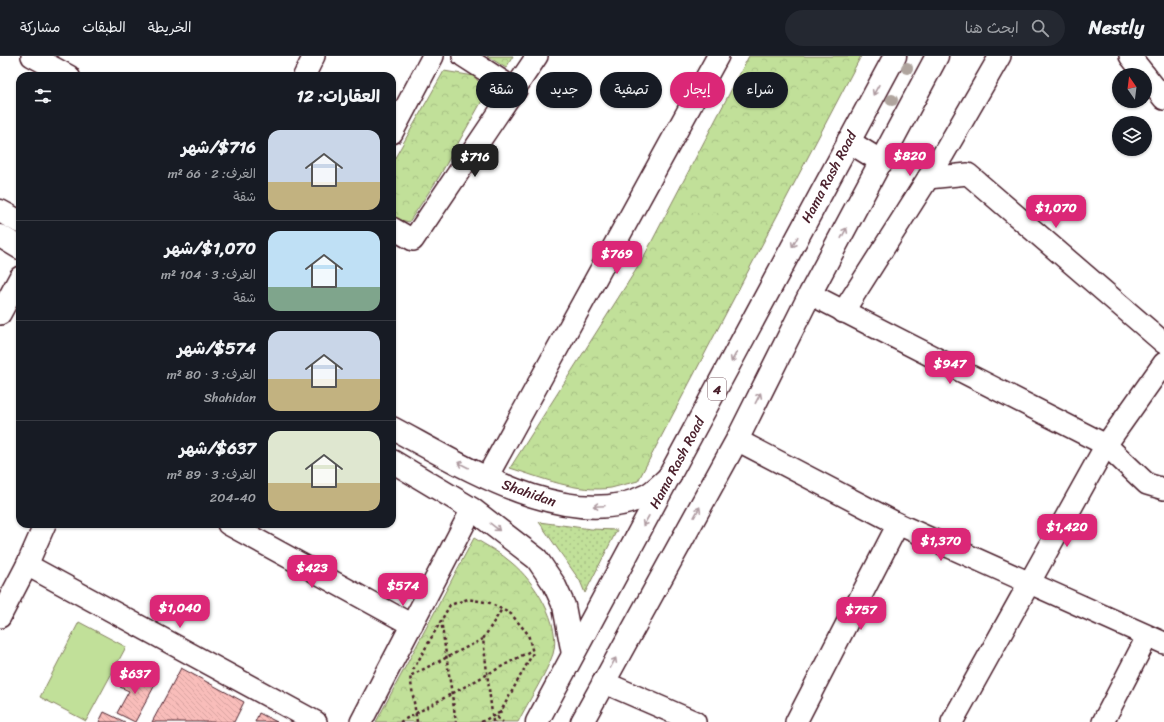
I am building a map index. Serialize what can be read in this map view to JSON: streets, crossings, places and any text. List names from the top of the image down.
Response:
{
  "streets": {
    "main road": ["Hama Rash Road", "4", "Shahidan"]
  },
  "crossings": [
    ["Hama Rash Road", "Shahidan"]
  ],
  "one_way": ["Shahidan"],
  "north": "top",
  "page": {
    "header": "Nestly",
    "search": "ابحث هنا",
    "nav": ["الخريطة", "الطبقات", "مشاركة"],
    "chip": [
      "شراء",
      "إيجار",
      "تصفية",
      "جديد",
      "شقة"
    ],
    "heading": "العقارات: 12",
    "list": [
      {
        "name": "$716/شهر",
        "note": "الغرف: 2 · 66 m² · شقة"
      },
      {
        "name": "$1,070/شهر",
        "note": "الغرف: 3 · 104 m² · شقة"
      },
      {
        "name": "$574/شهر",
        "note": "الغرف: 3 · 80 m² · Shahidan"
      },
      {
        "name": "$637/شهر",
        "note": "الغرف: 3 · 89 m² · 204-40"
      }
    ],
    "price": [
      "$820",
      "$716",
      "$1,070",
      "$769",
      "$947",
      "$1,420",
      "$1,370",
      "$423",
      "$574",
      "$1,040",
      "$757",
      "$637"
    ]
  }
}
